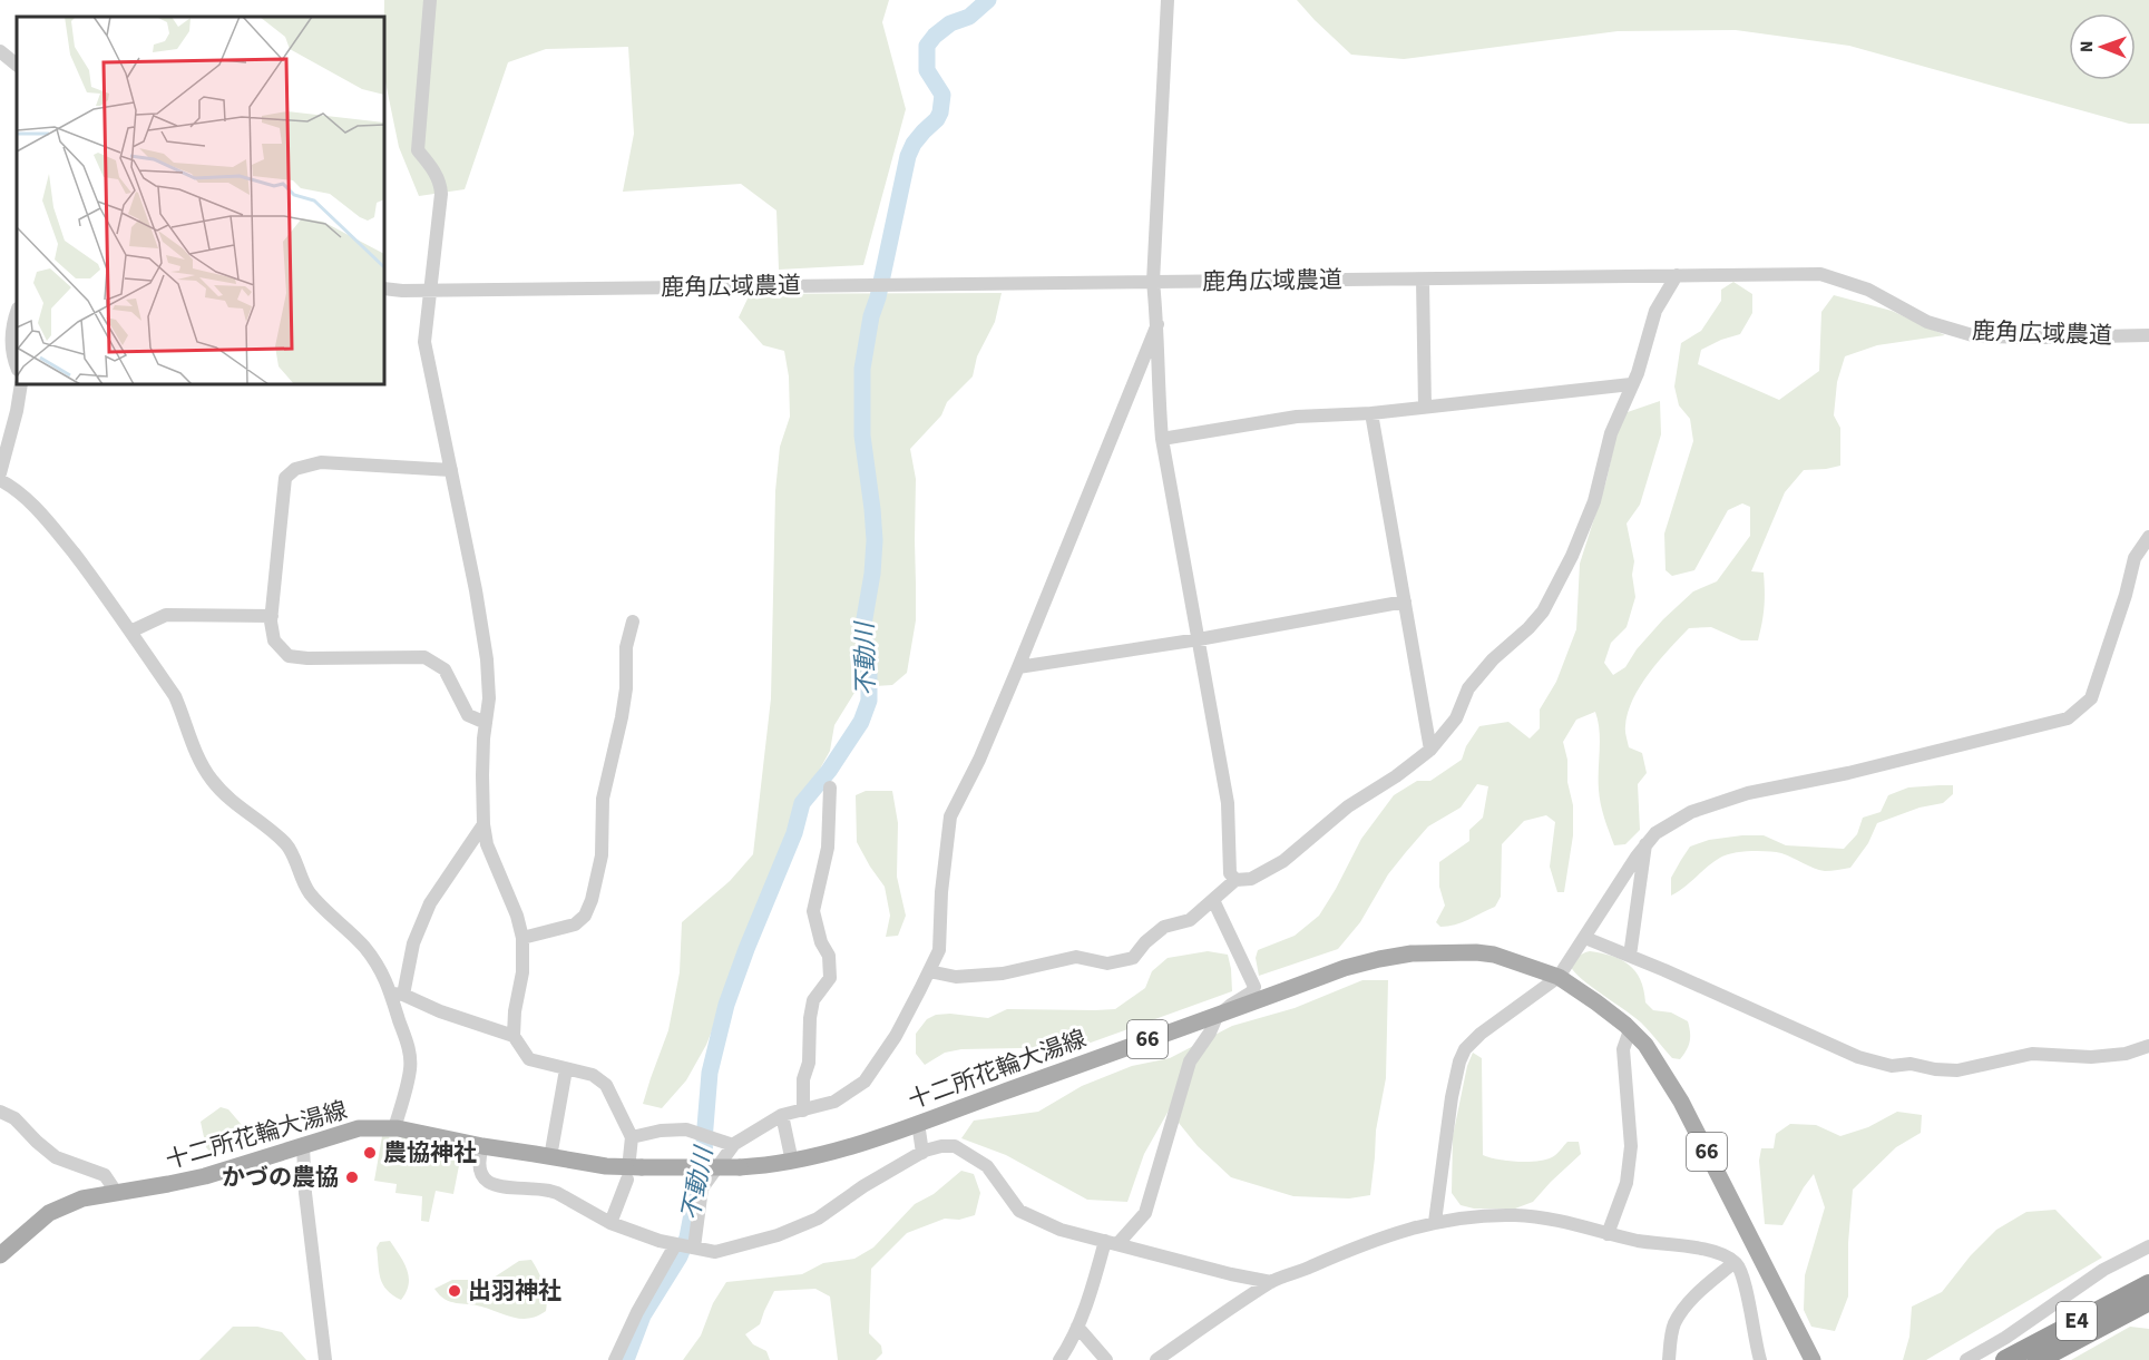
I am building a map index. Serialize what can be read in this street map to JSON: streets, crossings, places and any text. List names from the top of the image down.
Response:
{
  "streets": {
    "highway": ["E4"],
    "main road": ["66", "十二所花輪大湯線"],
    "street": ["鹿角広域農道"]
  },
  "water": ["不動川"],
  "places": ["農協神社", "かづの農協", "出羽神社"],
  "north": "left"
}
